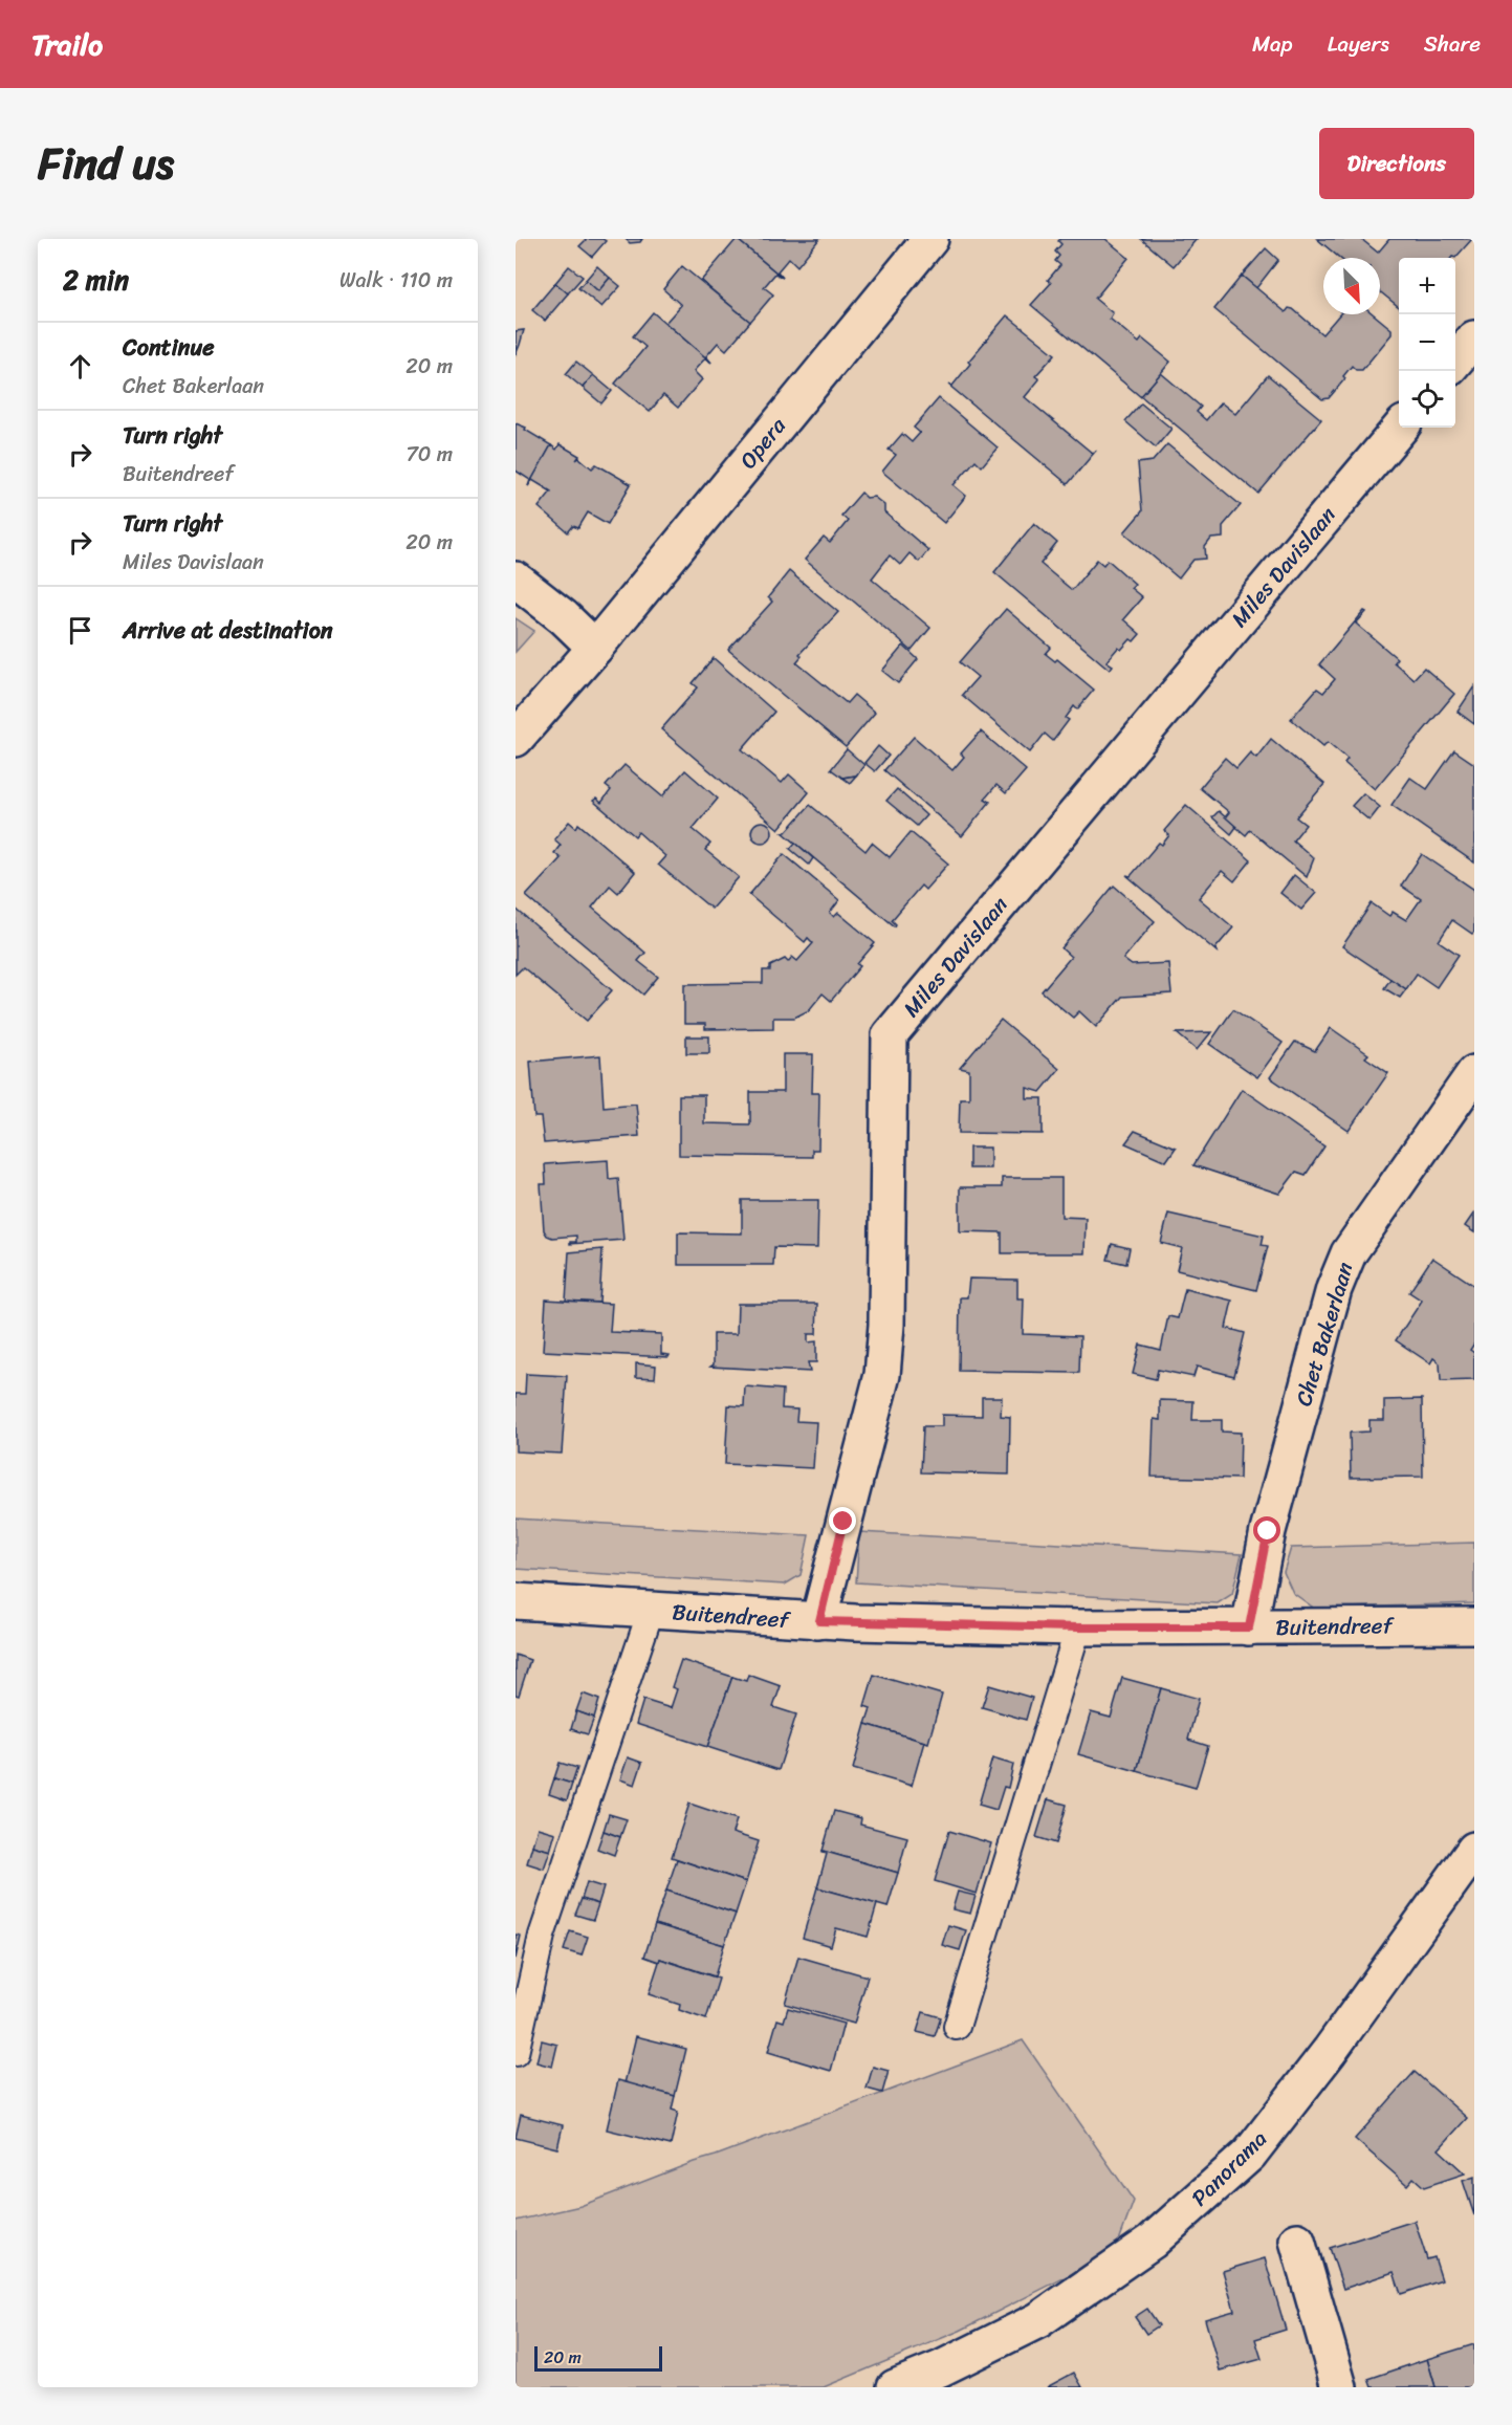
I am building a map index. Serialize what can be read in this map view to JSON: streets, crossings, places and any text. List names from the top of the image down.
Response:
{
  "streets": {
    "street": [
      "Opera",
      "Miles Davislaan",
      "Chet Bakerlaan",
      "Buitendreef",
      "Panorama"
    ]
  },
  "crossings": [
    ["Miles Davislaan", "Buitendreef"],
    ["Chet Bakerlaan", "Buitendreef"]
  ],
  "scale_bar": "20 m",
  "north": "bottom right",
  "page": {
    "header": "Trailo",
    "nav": ["Map", "Layers", "Share"],
    "title": "Find us",
    "buttons": "Directions",
    "heading": ["2 min", "Walk · 110 m"],
    "map_buttons": ["+", "−"],
    "list": [
      ["Continue", "Chet Bakerlaan", "20 m"],
      ["Turn right", "Buitendreef", "70 m"],
      ["Turn right", "Miles Davislaan", "20 m"],
      "Arrive at destination"
    ],
    "scale": "20 m"
  }
}
